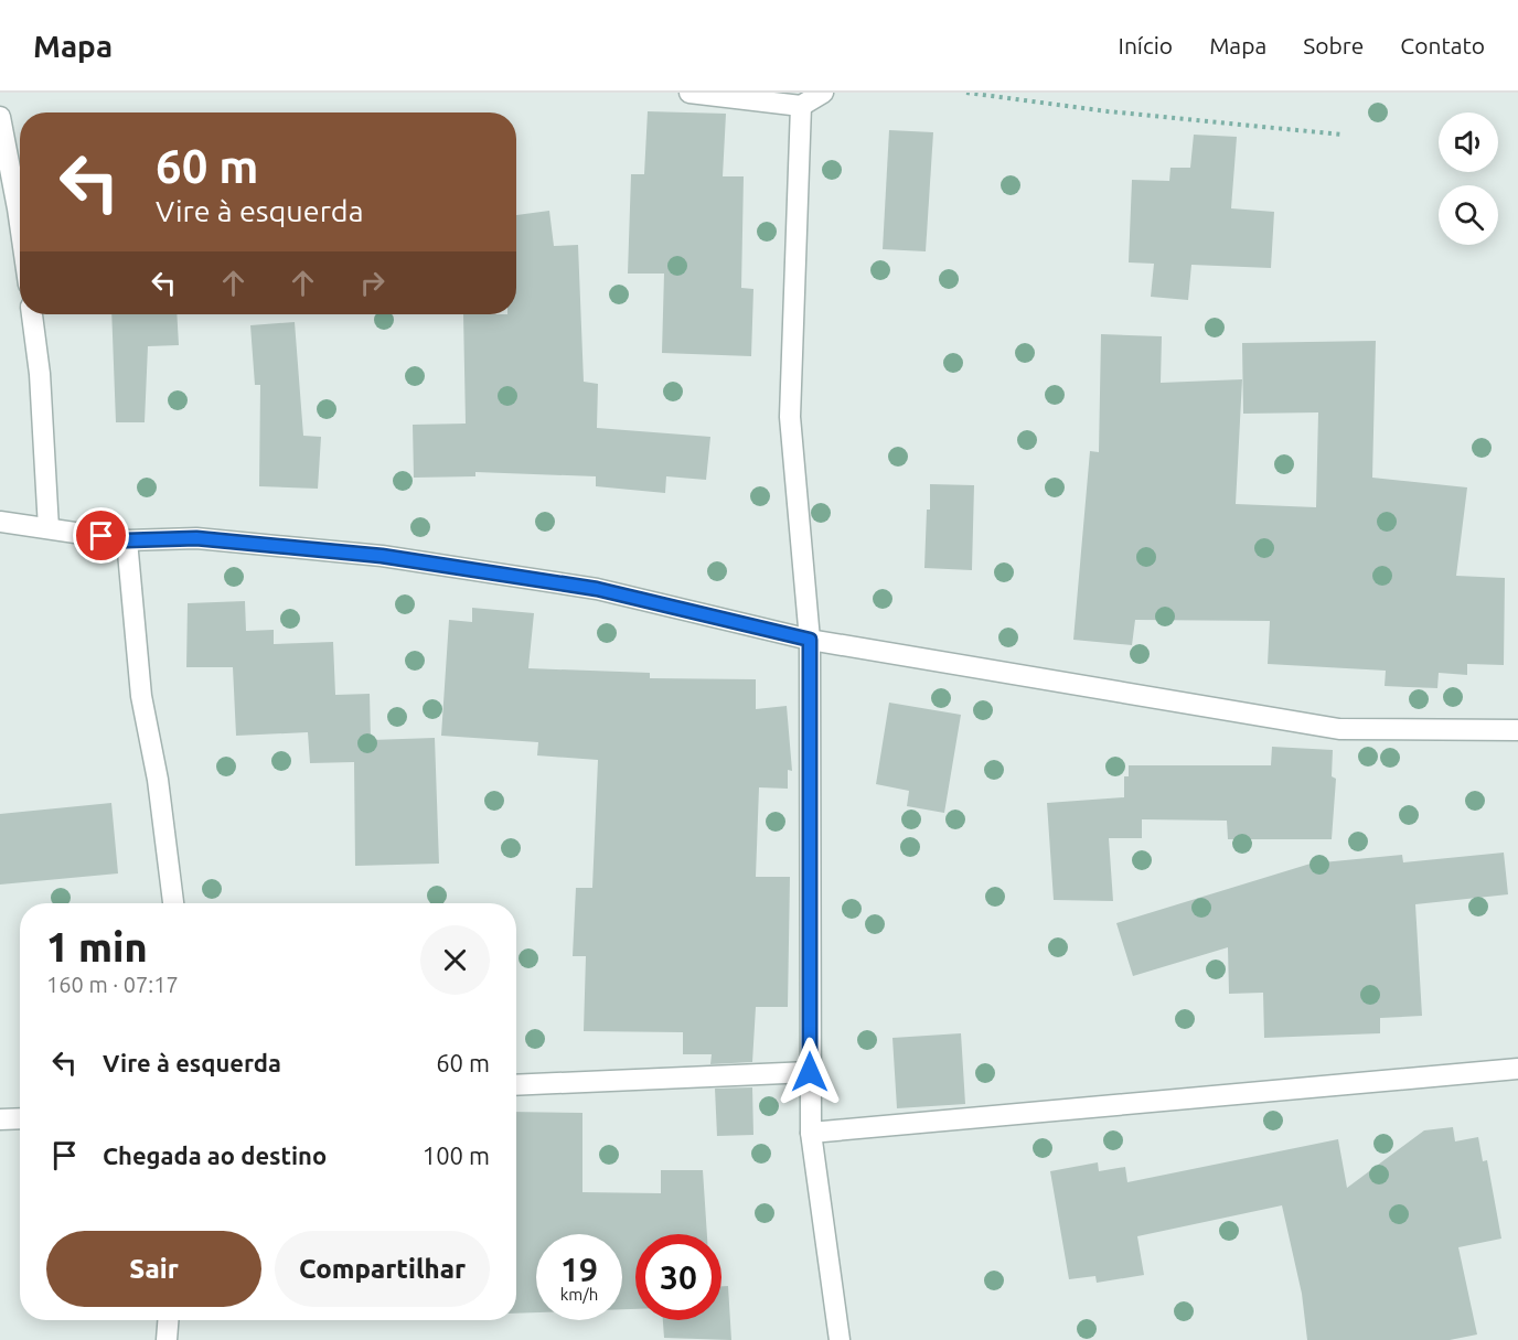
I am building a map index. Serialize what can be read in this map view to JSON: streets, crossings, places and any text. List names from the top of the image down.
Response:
{
  "page": {
    "header": "Mapa",
    "nav": [
      "Início",
      "Mapa",
      "Sobre",
      "Contato"
    ],
    "turn": ["60 m", "Vire à esquerda"],
    "heading": ["1 min", "160 m · 07:17"],
    "list": [
      {
        "name": "Vire à esquerda",
        "value": "60 m"
      },
      {
        "name": "Chegada ao destino",
        "value": "100 m"
      }
    ],
    "buttons": ["Sair", "Compartilhar"],
    "speed": "19 km/h",
    "limit": "30"
  }
}
